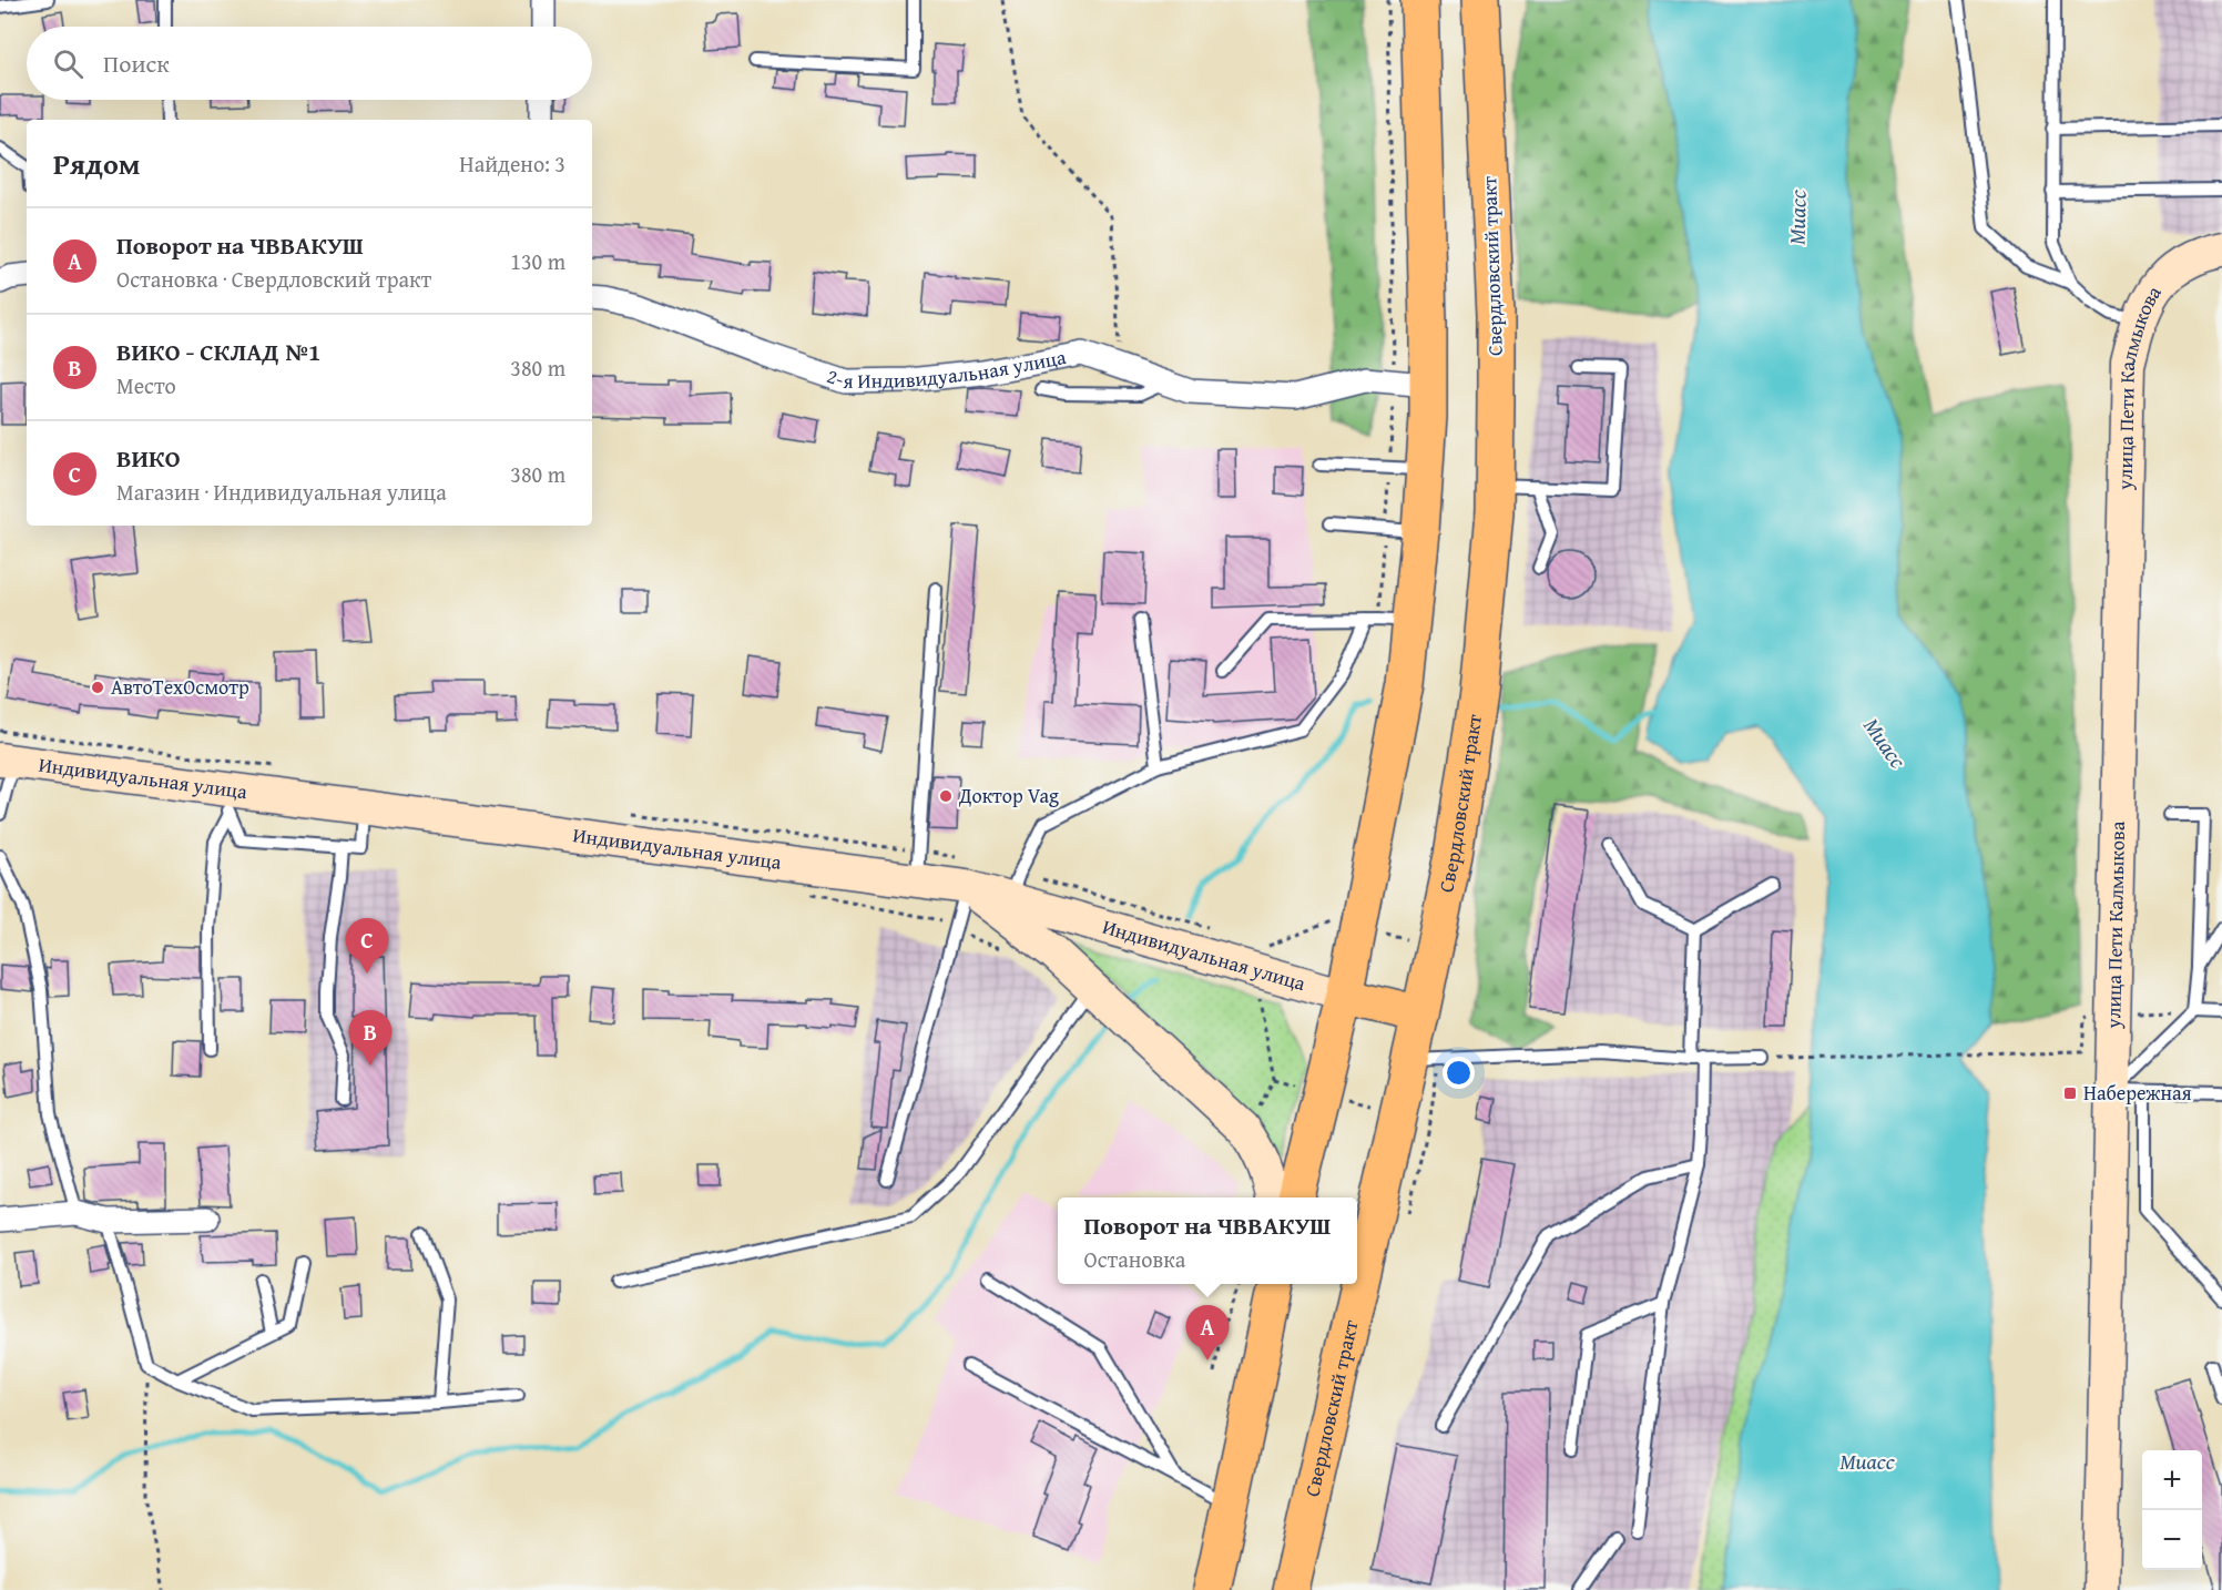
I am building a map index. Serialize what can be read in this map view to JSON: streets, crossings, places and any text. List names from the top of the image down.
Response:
{
  "streets": {
    "main road": ["Свердловский тракт", "улица Пети Калмыкова", "Индивидуальная улица"],
    "street": ["2-я Индивидуальная улица"]
  },
  "water": ["Миасс"],
  "places": {
    "other": ["АвтоТехОсмотр", "Доктор Vag"],
    "transit": ["Набережная"]
  },
  "page": {
    "search": "Поиск",
    "heading": ["Рядом", "Найдено: 3"],
    "list": [
      {
        "mark": "A",
        "name": "Поворот на ЧВВАКУШ",
        "note": "Остановка · Свердловский тракт",
        "value": "130 m"
      },
      {
        "mark": "B",
        "name": "ВИКО - СКЛАД №1",
        "note": "Место",
        "value": "380 m"
      },
      {
        "mark": "C",
        "name": "ВИКО",
        "note": "Магазин · Индивидуальная улица",
        "value": "380 m"
      }
    ],
    "pins": ["C", "B", "A"],
    "popup": ["Поворот на ЧВВАКУШ", "Остановка"],
    "map_buttons": ["+", "−"]
  }
}
